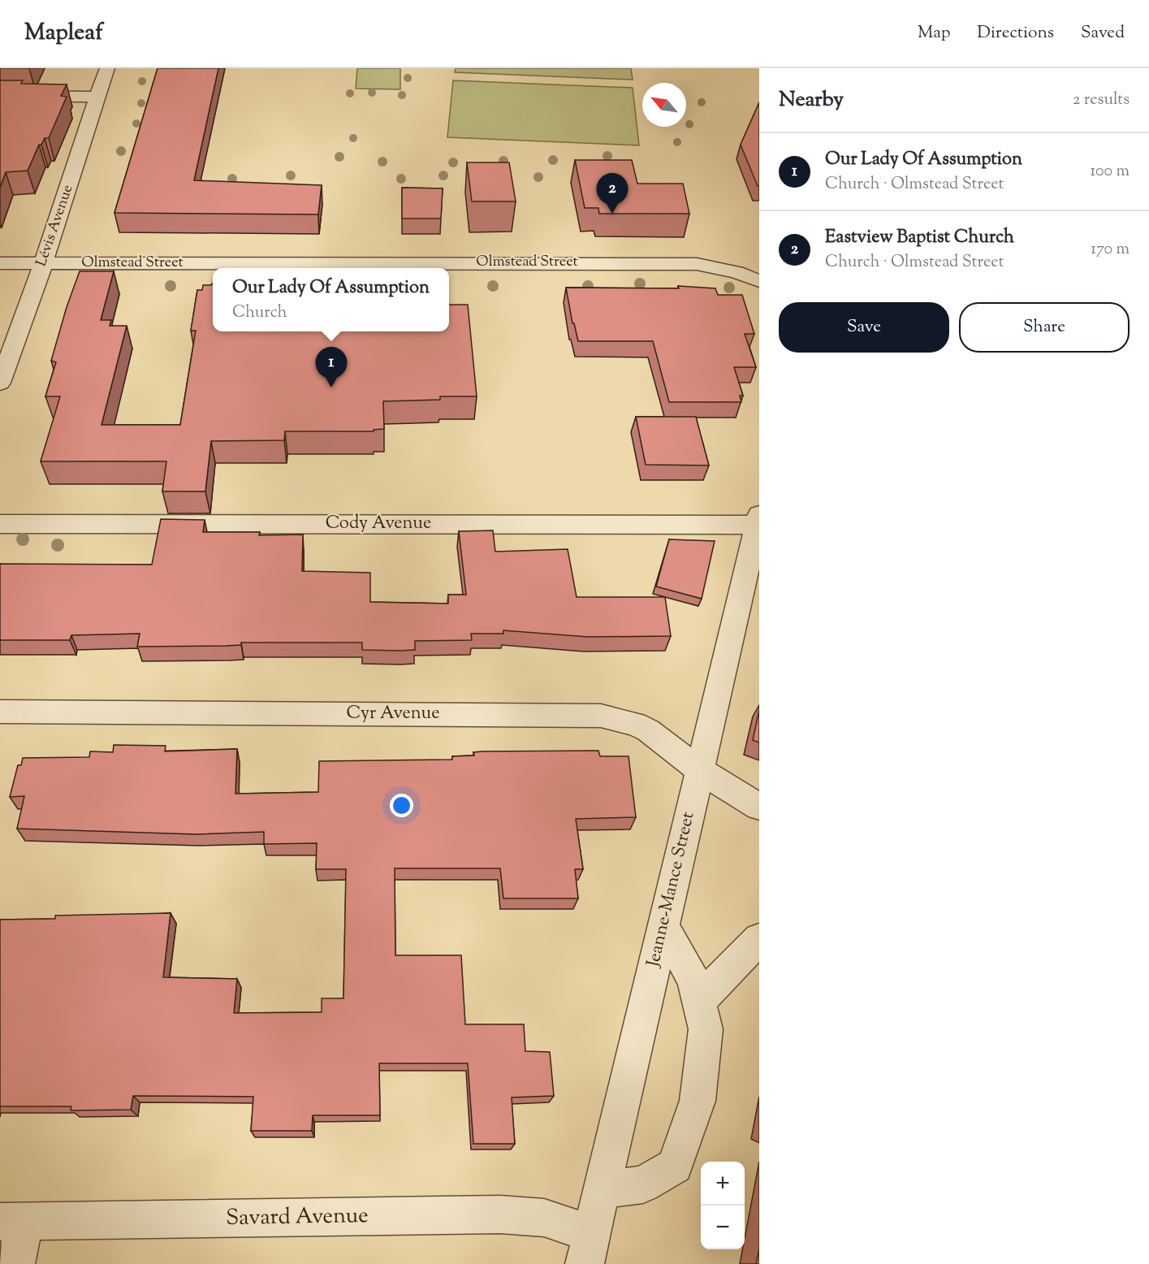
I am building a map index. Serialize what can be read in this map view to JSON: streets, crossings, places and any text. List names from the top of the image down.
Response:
{
  "streets": {
    "street": [
      "Lévis Avenue",
      "Olmstead Street",
      "Cody Avenue",
      "Cyr Avenue",
      "Jeanne-Mance Street",
      "Savard Avenue"
    ]
  },
  "crossings": [
    ["Lévis Avenue", "Olmstead Street"],
    ["Cody Avenue", "Jeanne-Mance Street"],
    ["Cyr Avenue", "Jeanne-Mance Street"],
    ["Jeanne-Mance Street", "Savard Avenue"]
  ],
  "north": "top left",
  "page": {
    "header": "Mapleaf",
    "nav": ["Map", "Directions", "Saved"],
    "heading": ["Nearby", "2 results"],
    "list": [
      {
        "mark": "1",
        "name": "Our Lady Of Assumption",
        "note": "Church · Olmstead Street",
        "value": "100 m"
      },
      {
        "mark": "2",
        "name": "Eastview Baptist Church",
        "note": "Church · Olmstead Street",
        "value": "170 m"
      }
    ],
    "pins": ["2", "1"],
    "popup": ["Our Lady Of Assumption", "Church"],
    "buttons": ["Save", "Share"],
    "map_buttons": ["+", "−"]
  }
}
